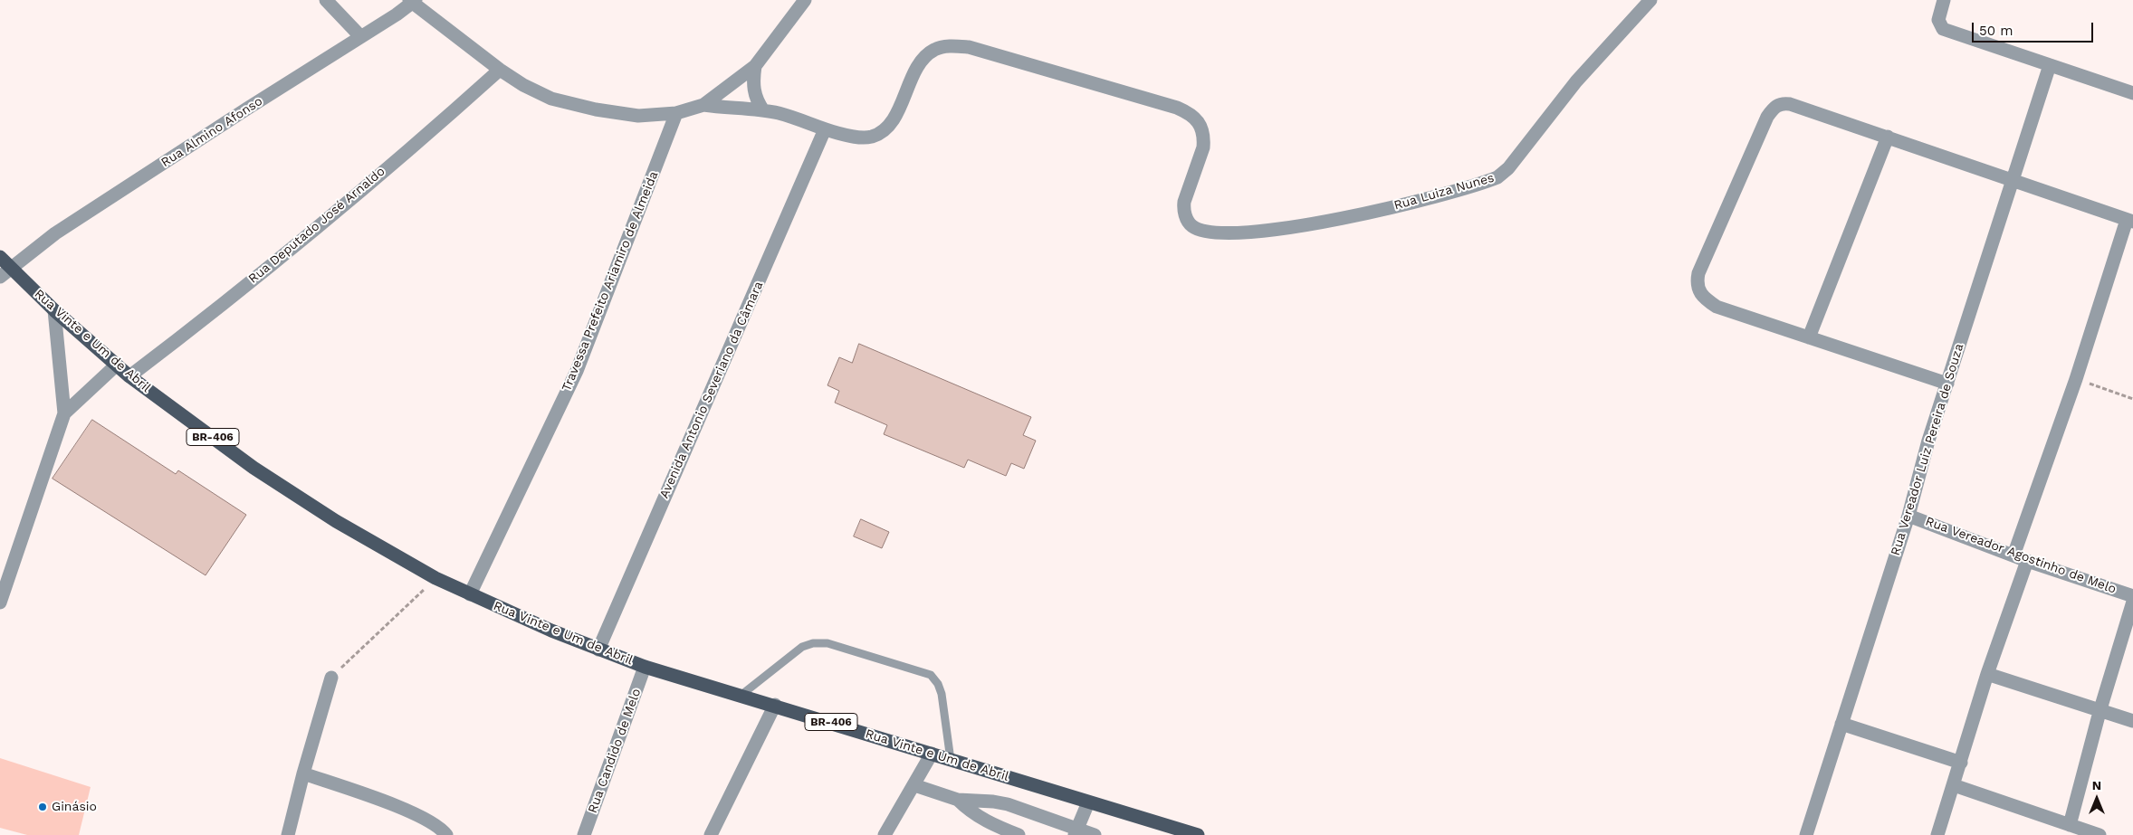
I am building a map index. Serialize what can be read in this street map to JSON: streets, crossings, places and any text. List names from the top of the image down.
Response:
{
  "streets": {
    "main road": ["Rua Vinte e Um de Abril", "BR-406"],
    "street": [
      "Rua Almino Afonso",
      "Rua Luiza Nunes",
      "Rua Deputado José Arnaldo",
      "Travessa Prefeito Ariamiro de Almeida",
      "Avenida Antonio Severiano da Câmara",
      "Rua Vereador Luiz Pereira de Souza",
      "Rua Vereador Agostinho de Melo",
      "Rua Candido de Melo"
    ]
  },
  "crossings": [
    ["Rua Almino Afonso", "Rua Vinte e Um de Abril"],
    ["Rua Almino Afonso", "BR-406"],
    ["Rua Luiza Nunes", "Avenida Antonio Severiano da Câmara"],
    ["Rua Deputado José Arnaldo", "Rua Vinte e Um de Abril"],
    ["Travessa Prefeito Ariamiro de Almeida", "Rua Vinte e Um de Abril"],
    ["Rua Vinte e Um de Abril", "Avenida Antonio Severiano da Câmara"],
    ["Rua Vinte e Um de Abril", "BR-406"],
    ["Rua Vinte e Um de Abril", "Rua Candido de Melo"],
    ["Rua Vereador Luiz Pereira de Souza", "Rua Vereador Agostinho de Melo"]
  ],
  "places": ["Ginásio"],
  "scale_bar": "50 m",
  "north": "top"
}
